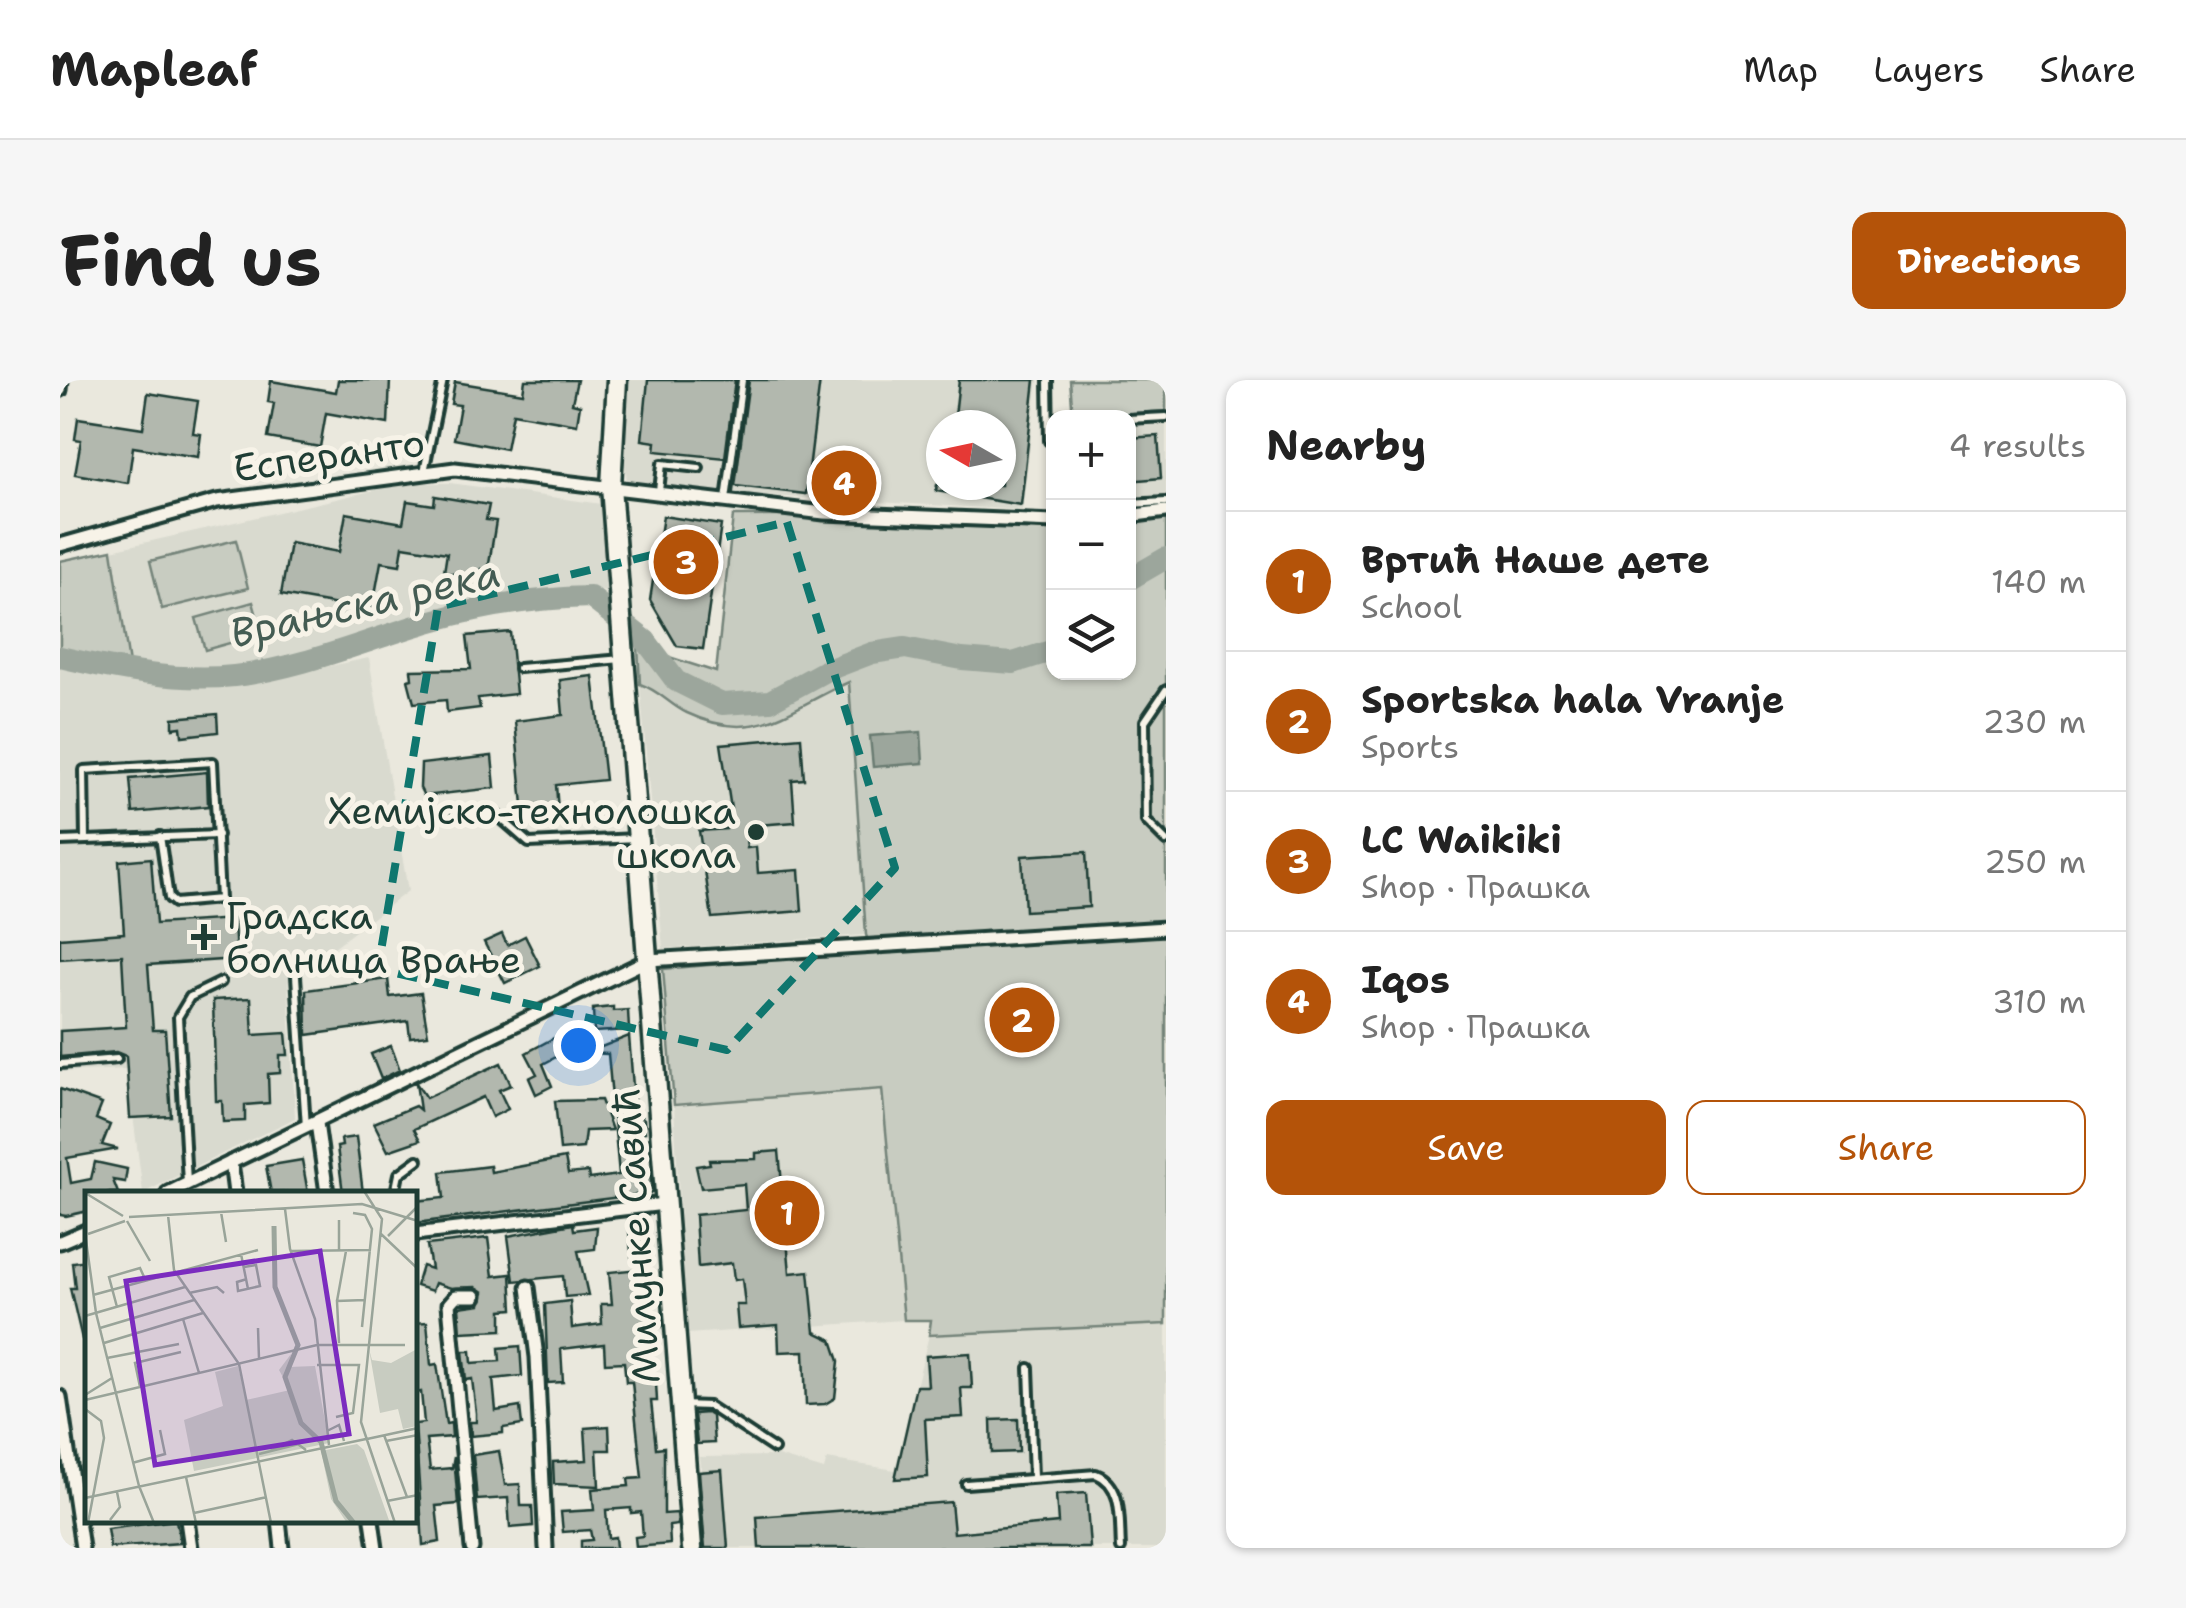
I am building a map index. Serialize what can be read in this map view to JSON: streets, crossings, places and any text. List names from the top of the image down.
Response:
{
  "streets": {
    "street": ["Есперанто", "Милунке Савић"]
  },
  "crossings": [
    ["Есперанто", "Милунке Савић"]
  ],
  "water": ["Врањска река"],
  "places": {
    "other": ["Хемијско-технолошка школа"],
    "health": ["Градска болница Врање"]
  },
  "north": "left",
  "page": {
    "header": "Mapleaf",
    "nav": ["Map", "Layers", "Share"],
    "buttons": [
      "Directions",
      ["Save", "Share"]
    ],
    "title": "Find us",
    "heading": ["Nearby", "4 results"],
    "map_buttons": ["+", "−"],
    "pins": [
      "4",
      "3",
      "2",
      "1"
    ],
    "list": [
      {
        "mark": "1",
        "name": "Вртић Наше дете",
        "note": "School",
        "value": "140 m"
      },
      {
        "mark": "2",
        "name": "Sportska hala Vranje",
        "note": "Sports",
        "value": "230 m"
      },
      {
        "mark": "3",
        "name": "LC Waikiki",
        "note": "Shop · Прашка",
        "value": "250 m"
      },
      {
        "mark": "4",
        "name": "Iqos",
        "note": "Shop · Прашка",
        "value": "310 m"
      }
    ]
  }
}
